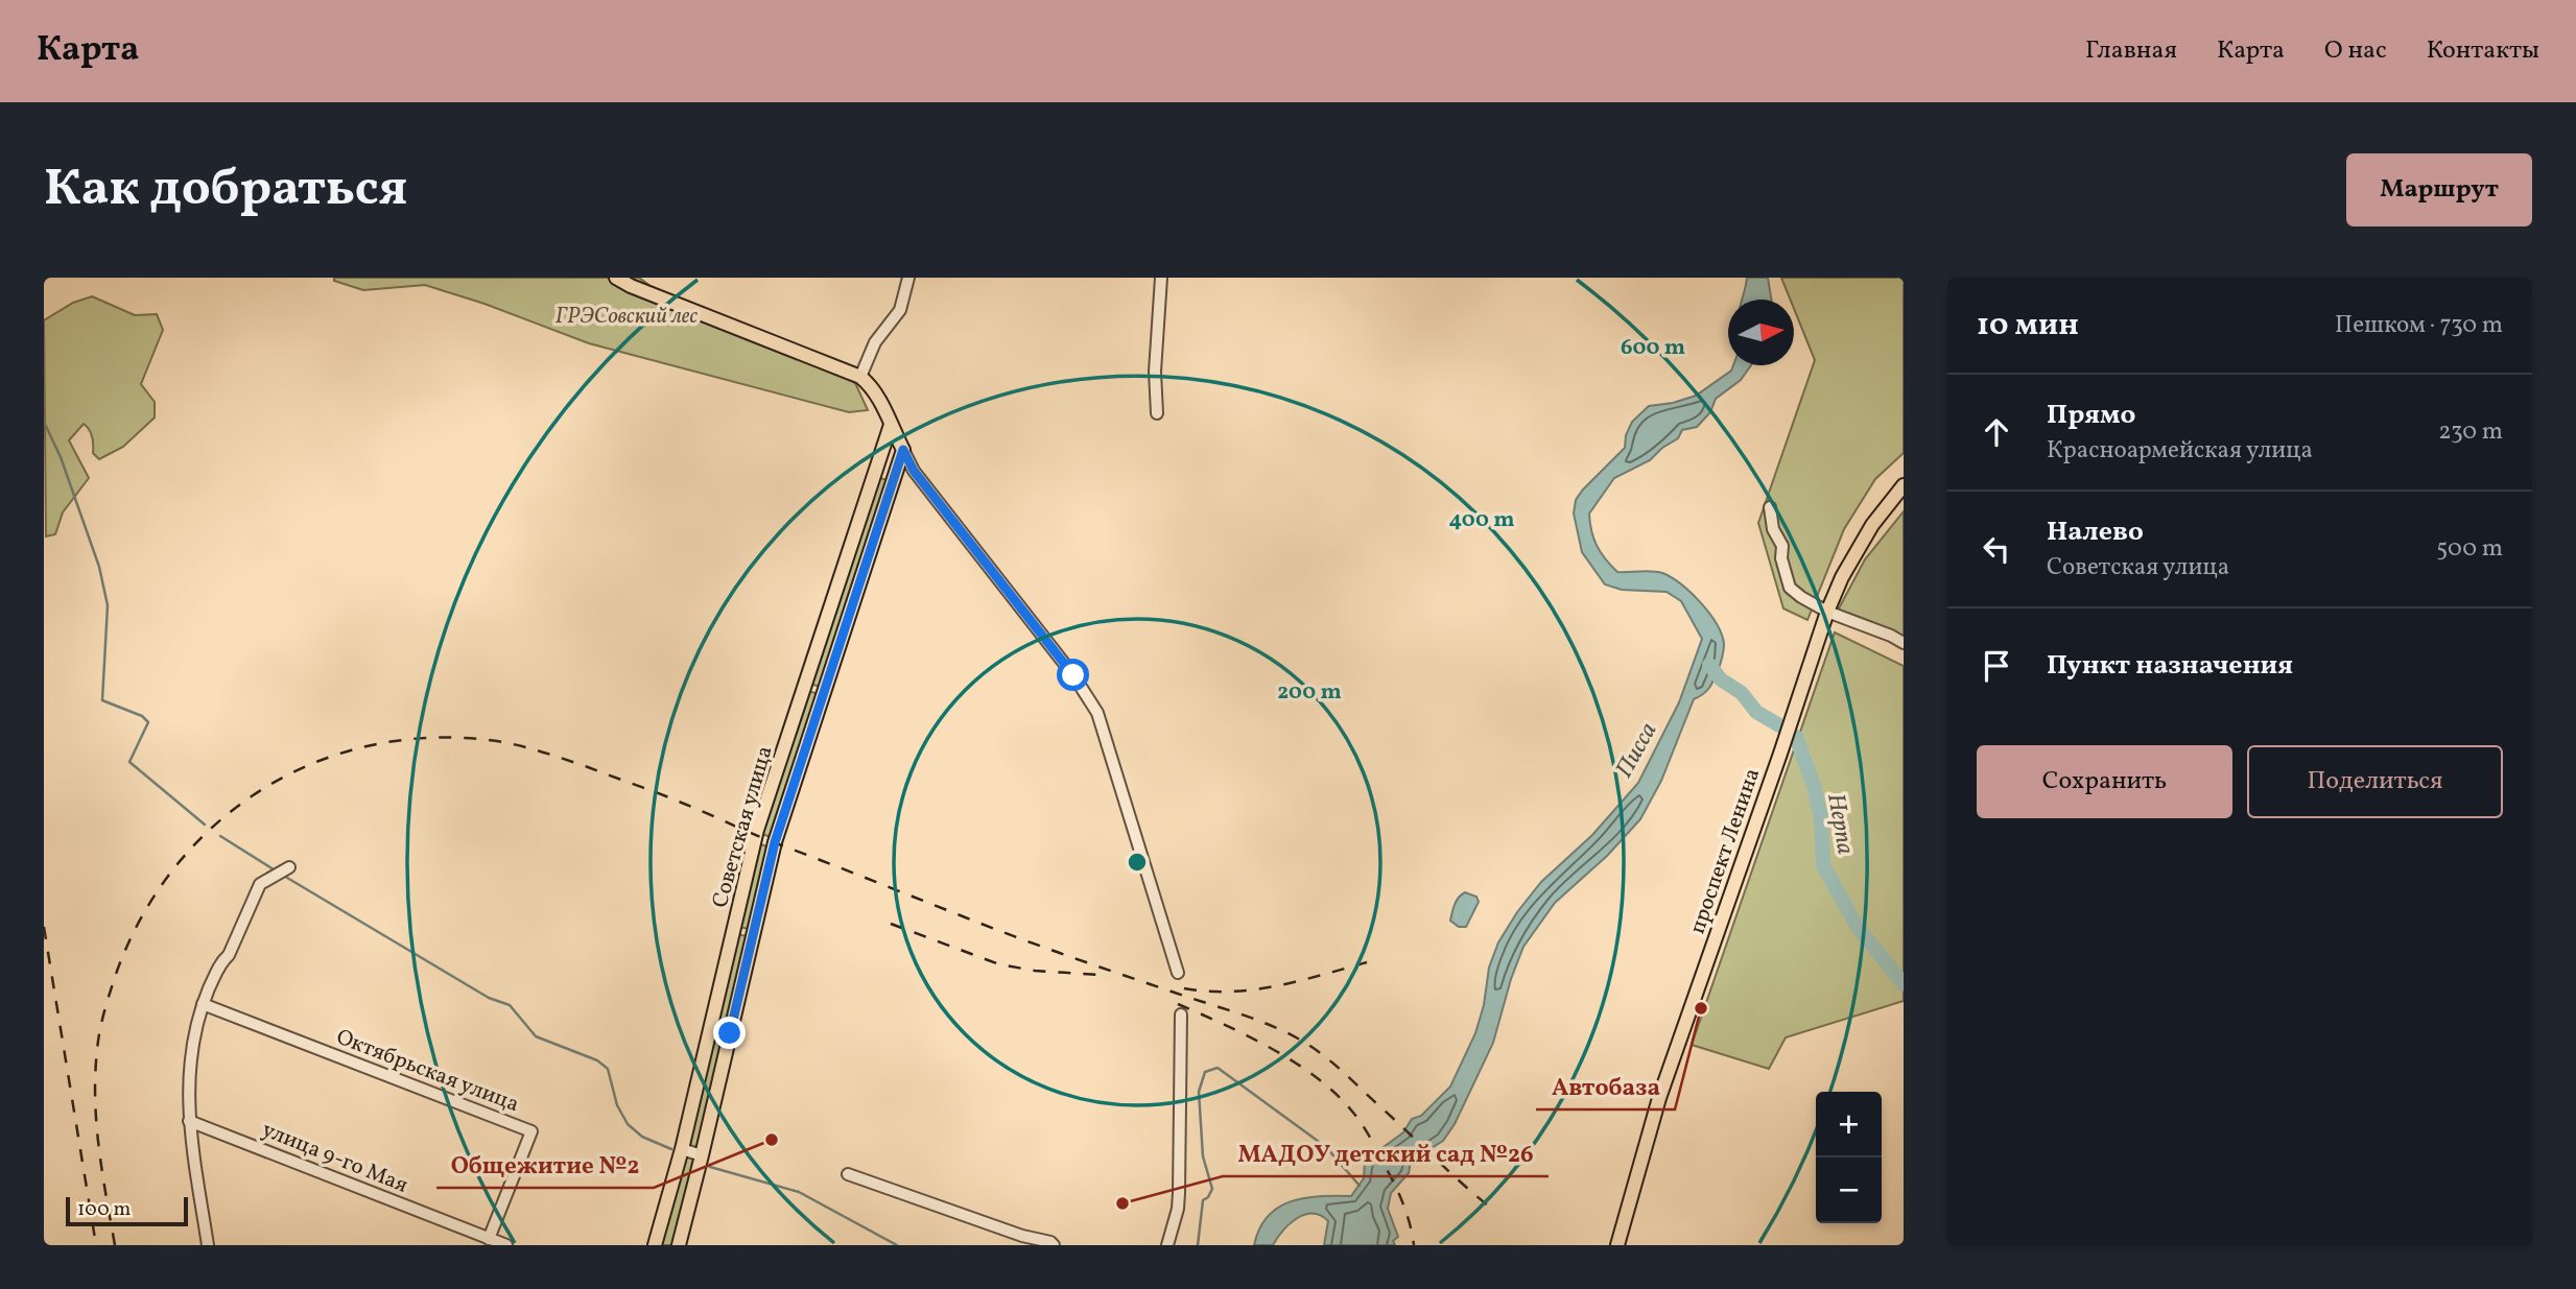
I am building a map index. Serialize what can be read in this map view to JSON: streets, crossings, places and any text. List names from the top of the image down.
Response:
{
  "streets": {
    "main road": ["Советская улица", "проспект Ленина"],
    "street": ["Октябрьская улица", "улица 9-го Мая"]
  },
  "crossings": [
    ["Октябрьская улица", "улица 9-го Мая"]
  ],
  "water": ["Писса", "Нерпа"],
  "parks": ["ГРЭСовский лес"],
  "places": ["Автобаза", "Общежитие №2", "МАДОУ детский сад №26"],
  "scale_bar": "100 m",
  "north": "right",
  "page": {
    "header": "Карта",
    "nav": [
      "Главная",
      "Карта",
      "О нас",
      "Контакты"
    ],
    "buttons": [
      "Маршрут",
      ["Сохранить", "Поделиться"]
    ],
    "title": "Как добраться",
    "heading": ["10 мин", "Пешком · 730 m"],
    "list": [
      ["Прямо", "Красноармейская улица", "230 m"],
      ["Налево", "Советская улица", "500 m"],
      "Пункт назначения"
    ],
    "map_buttons": ["+", "−"],
    "scale": "100 m"
  },
  "rings": ["600 m", "400 m", "200 m"]
}
